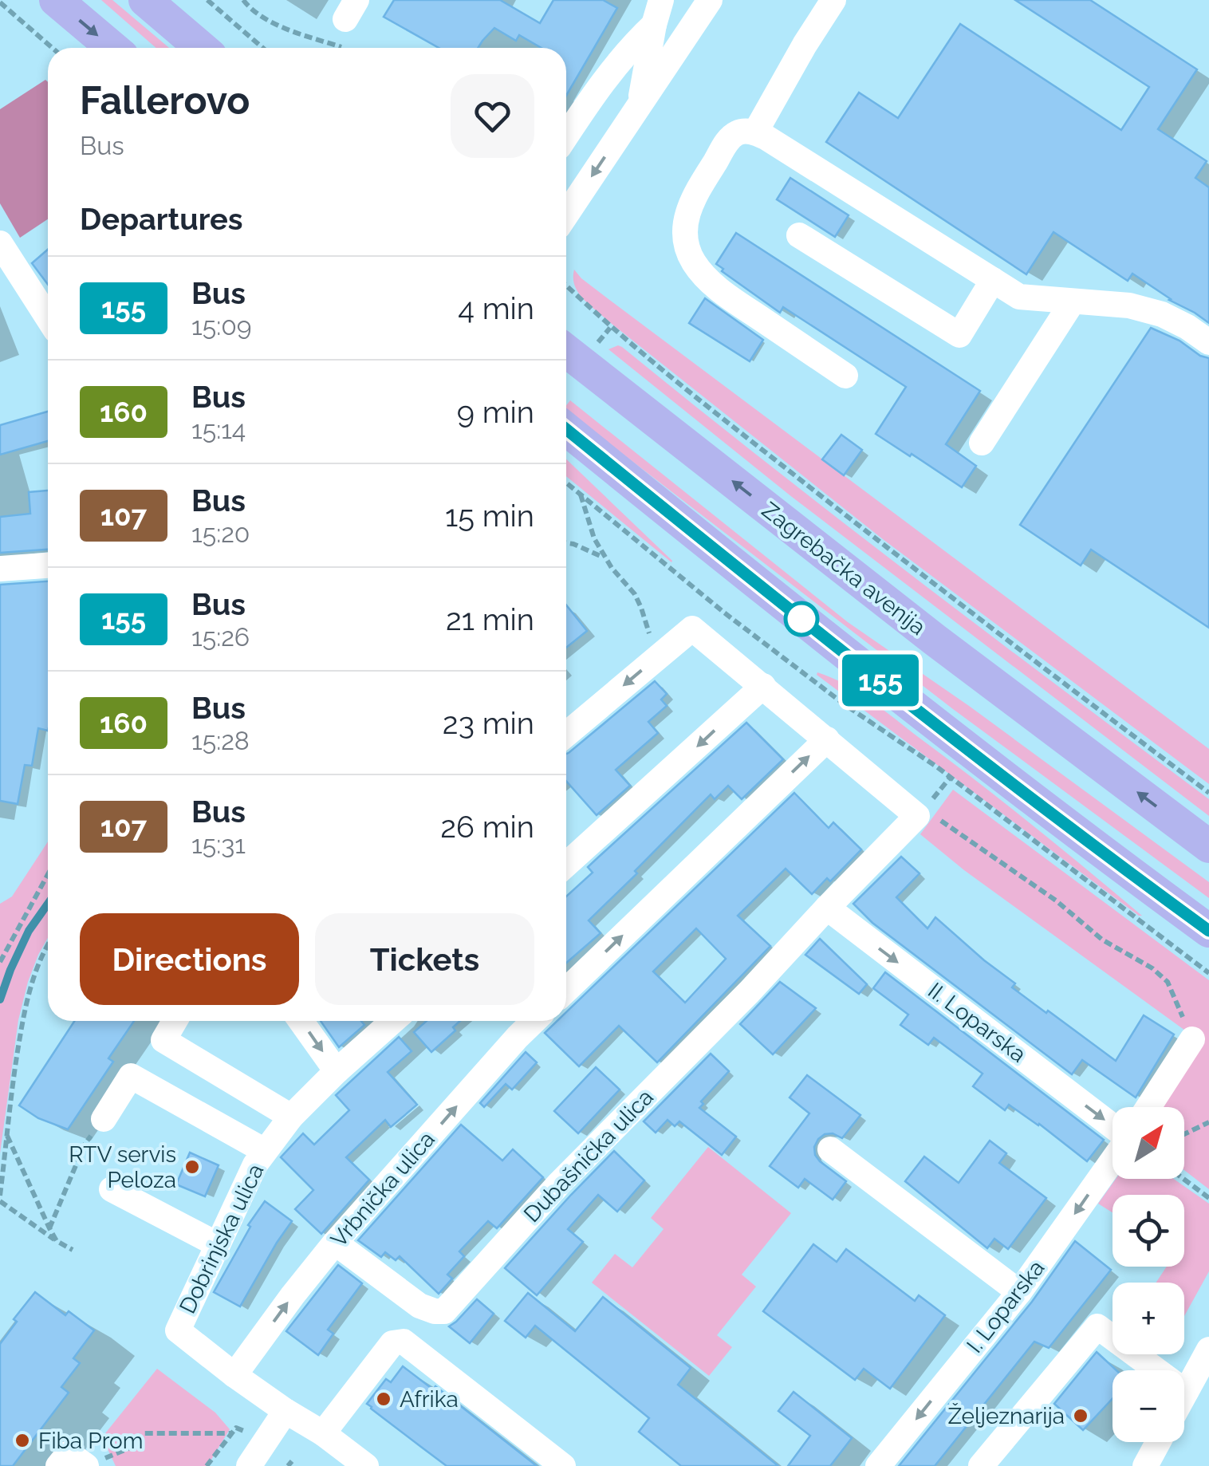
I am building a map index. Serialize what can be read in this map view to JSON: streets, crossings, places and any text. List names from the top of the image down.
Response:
{
  "streets": {
    "main road": ["Zagrebačka avenija"],
    "street": [
      "II. Loparska",
      "Dubašnička ulica",
      "Vrbnička ulica",
      "Dobrinjska ulica",
      "I. Loparska"
    ]
  },
  "crossings": [
    ["II. Loparska", "Dubašnička ulica"],
    ["Dubašnička ulica", "Vrbnička ulica"],
    ["Vrbnička ulica", "Dobrinjska ulica"]
  ],
  "one_way": ["Vrbnička ulica", "I. Loparska"],
  "places": [
    "RTV servis Peloza",
    "Afrika",
    "Željeznarija",
    "Fiba Prom"
  ],
  "lines": ["bus line 155"],
  "north": "top right",
  "page": {
    "on_map": "155",
    "heading": [
      ["Fallerovo", "Bus"],
      "Departures"
    ],
    "list": [
      {
        "mark": "155",
        "name": "Bus",
        "note": "15:09",
        "value": "4 min"
      },
      {
        "mark": "160",
        "name": "Bus",
        "note": "15:14",
        "value": "9 min"
      },
      {
        "mark": "107",
        "name": "Bus",
        "note": "15:20",
        "value": "15 min"
      },
      {
        "mark": "155",
        "name": "Bus",
        "note": "15:26",
        "value": "21 min"
      },
      {
        "mark": "160",
        "name": "Bus",
        "note": "15:28",
        "value": "23 min"
      },
      {
        "mark": "107",
        "name": "Bus",
        "note": "15:31",
        "value": "26 min"
      }
    ],
    "buttons": ["Directions", "Tickets"],
    "map_buttons": ["+", "−"]
  }
}
